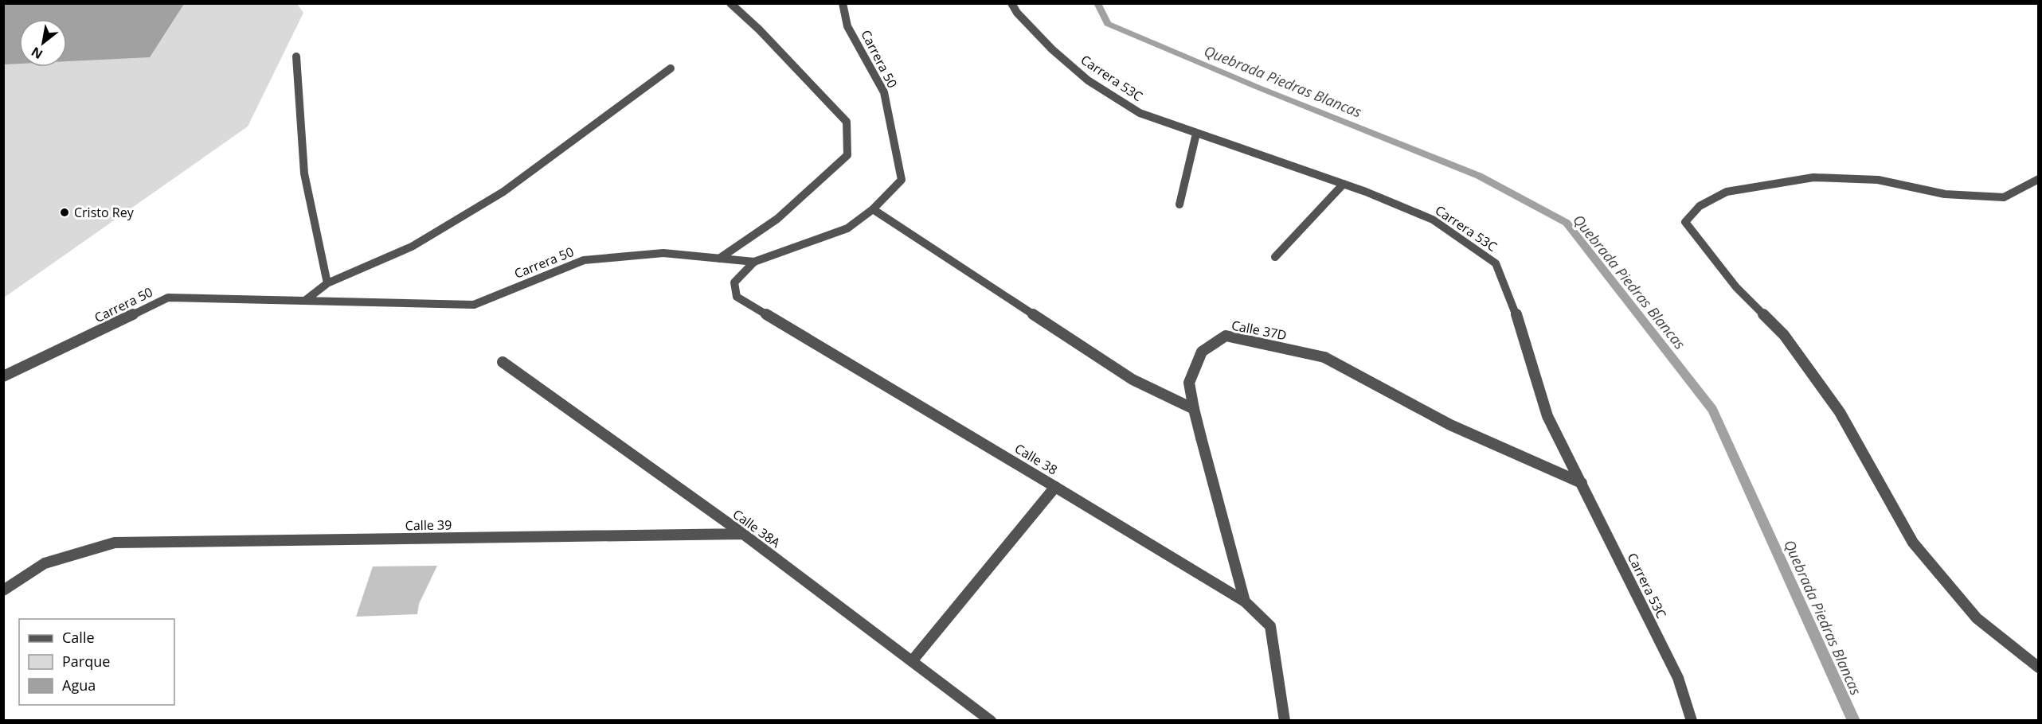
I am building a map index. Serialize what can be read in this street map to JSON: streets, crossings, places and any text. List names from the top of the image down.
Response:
{
  "streets": {
    "street": [
      "Carrera 50",
      "Carrera 53C",
      "Calle 37D",
      "Calle 38",
      "Calle 39",
      "Calle 38A"
    ]
  },
  "crossings": [
    ["Carrera 50", "Calle 38"],
    ["Carrera 53C", "Calle 37D"],
    ["Calle 37D", "Calle 38"],
    ["Calle 39", "Calle 38A"]
  ],
  "water": ["Quebrada Piedras Blancas"],
  "places": ["Cristo Rey"],
  "legend": ["Calle", "Parque", "Agua"],
  "north": "bottom left"
}
